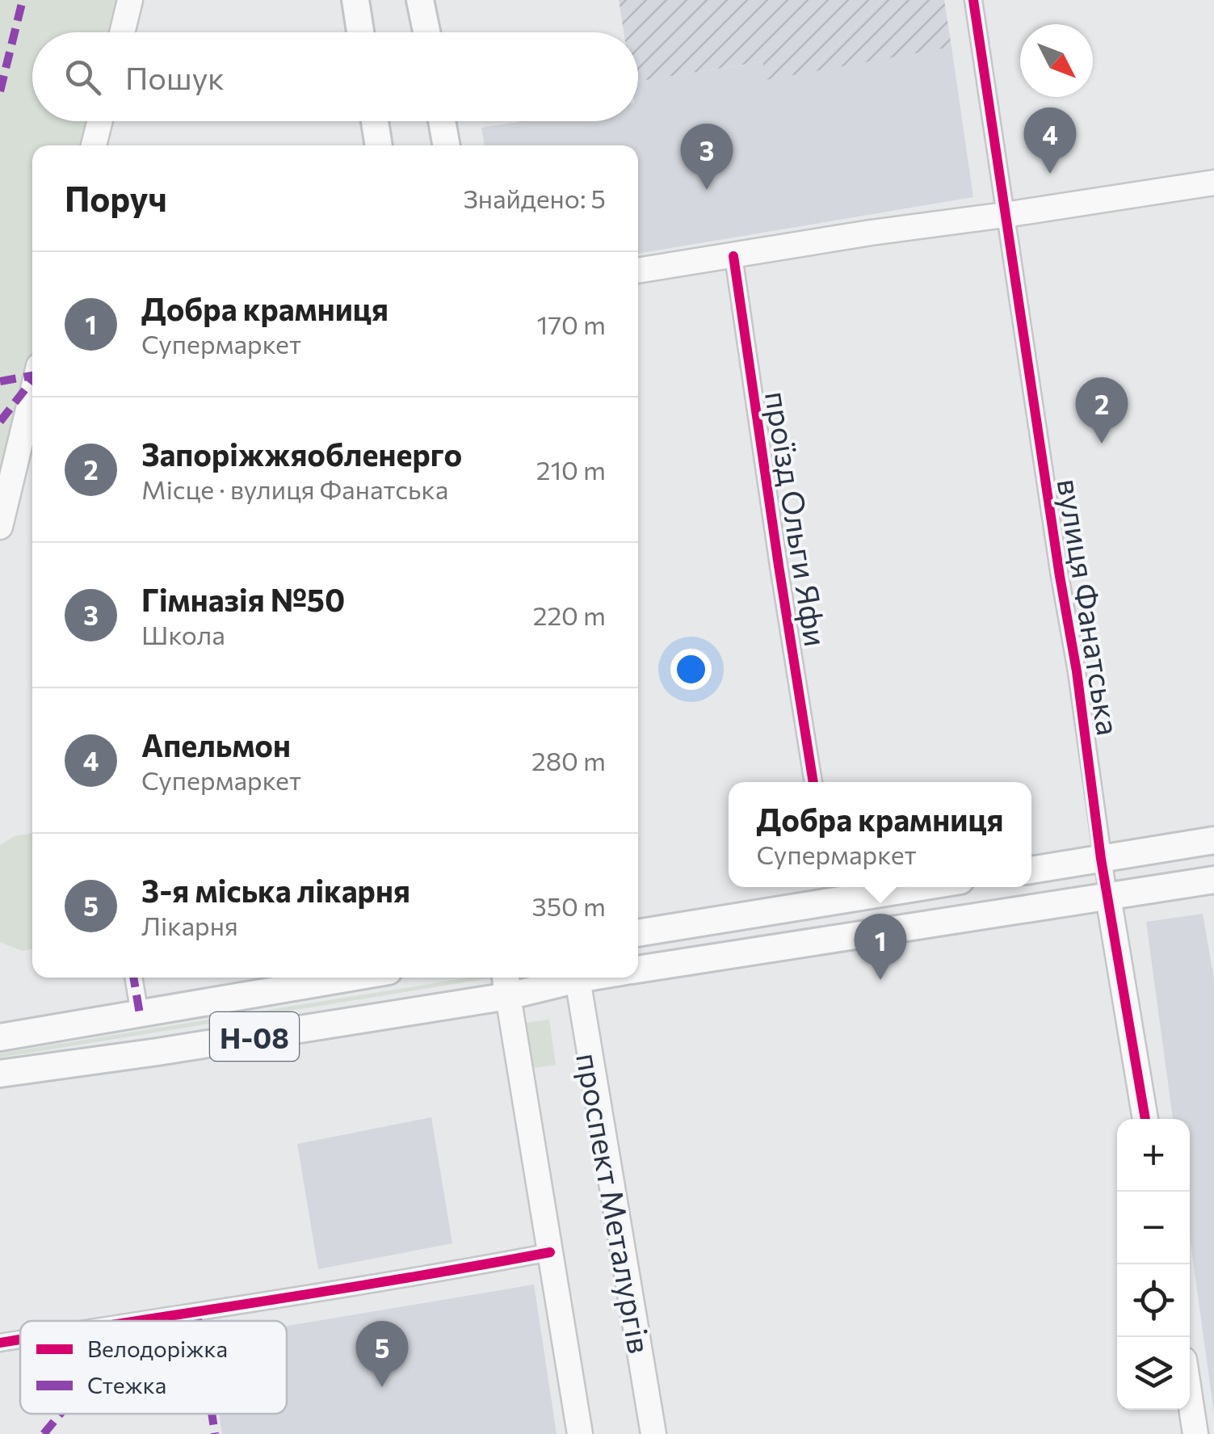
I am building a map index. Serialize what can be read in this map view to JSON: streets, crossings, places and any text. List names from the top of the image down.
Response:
{
  "streets": {
    "main road": ["вулиця Фанатська", "Н-08", "проспект Металургів"],
    "street": ["проїзд Ольги Яфи"]
  },
  "crossings": [
    ["вулиця Фанатська", "Н-08"]
  ],
  "legend": ["Велодоріжка", "Стежка"],
  "north": "bottom right",
  "page": {
    "search": "Пошук",
    "pins": [
      "4",
      "3",
      "2",
      "1",
      "5"
    ],
    "heading": ["Поруч", "Знайдено: 5"],
    "list": [
      {
        "mark": "1",
        "name": "Добра крамниця",
        "note": "Супермаркет",
        "value": "170 m"
      },
      {
        "mark": "2",
        "name": "Запоріжжяобленерго",
        "note": "Місце · вулиця Фанатська",
        "value": "210 m"
      },
      {
        "mark": "3",
        "name": "Гімназія №50",
        "note": "Школа",
        "value": "220 m"
      },
      {
        "mark": "4",
        "name": "Апельмон",
        "note": "Супермаркет",
        "value": "280 m"
      },
      {
        "mark": "5",
        "name": "3-я міська лікарня",
        "note": "Лікарня",
        "value": "350 m"
      }
    ],
    "popup": ["Добра крамниця", "Супермаркет"],
    "map_buttons": ["+", "−"]
  }
}
